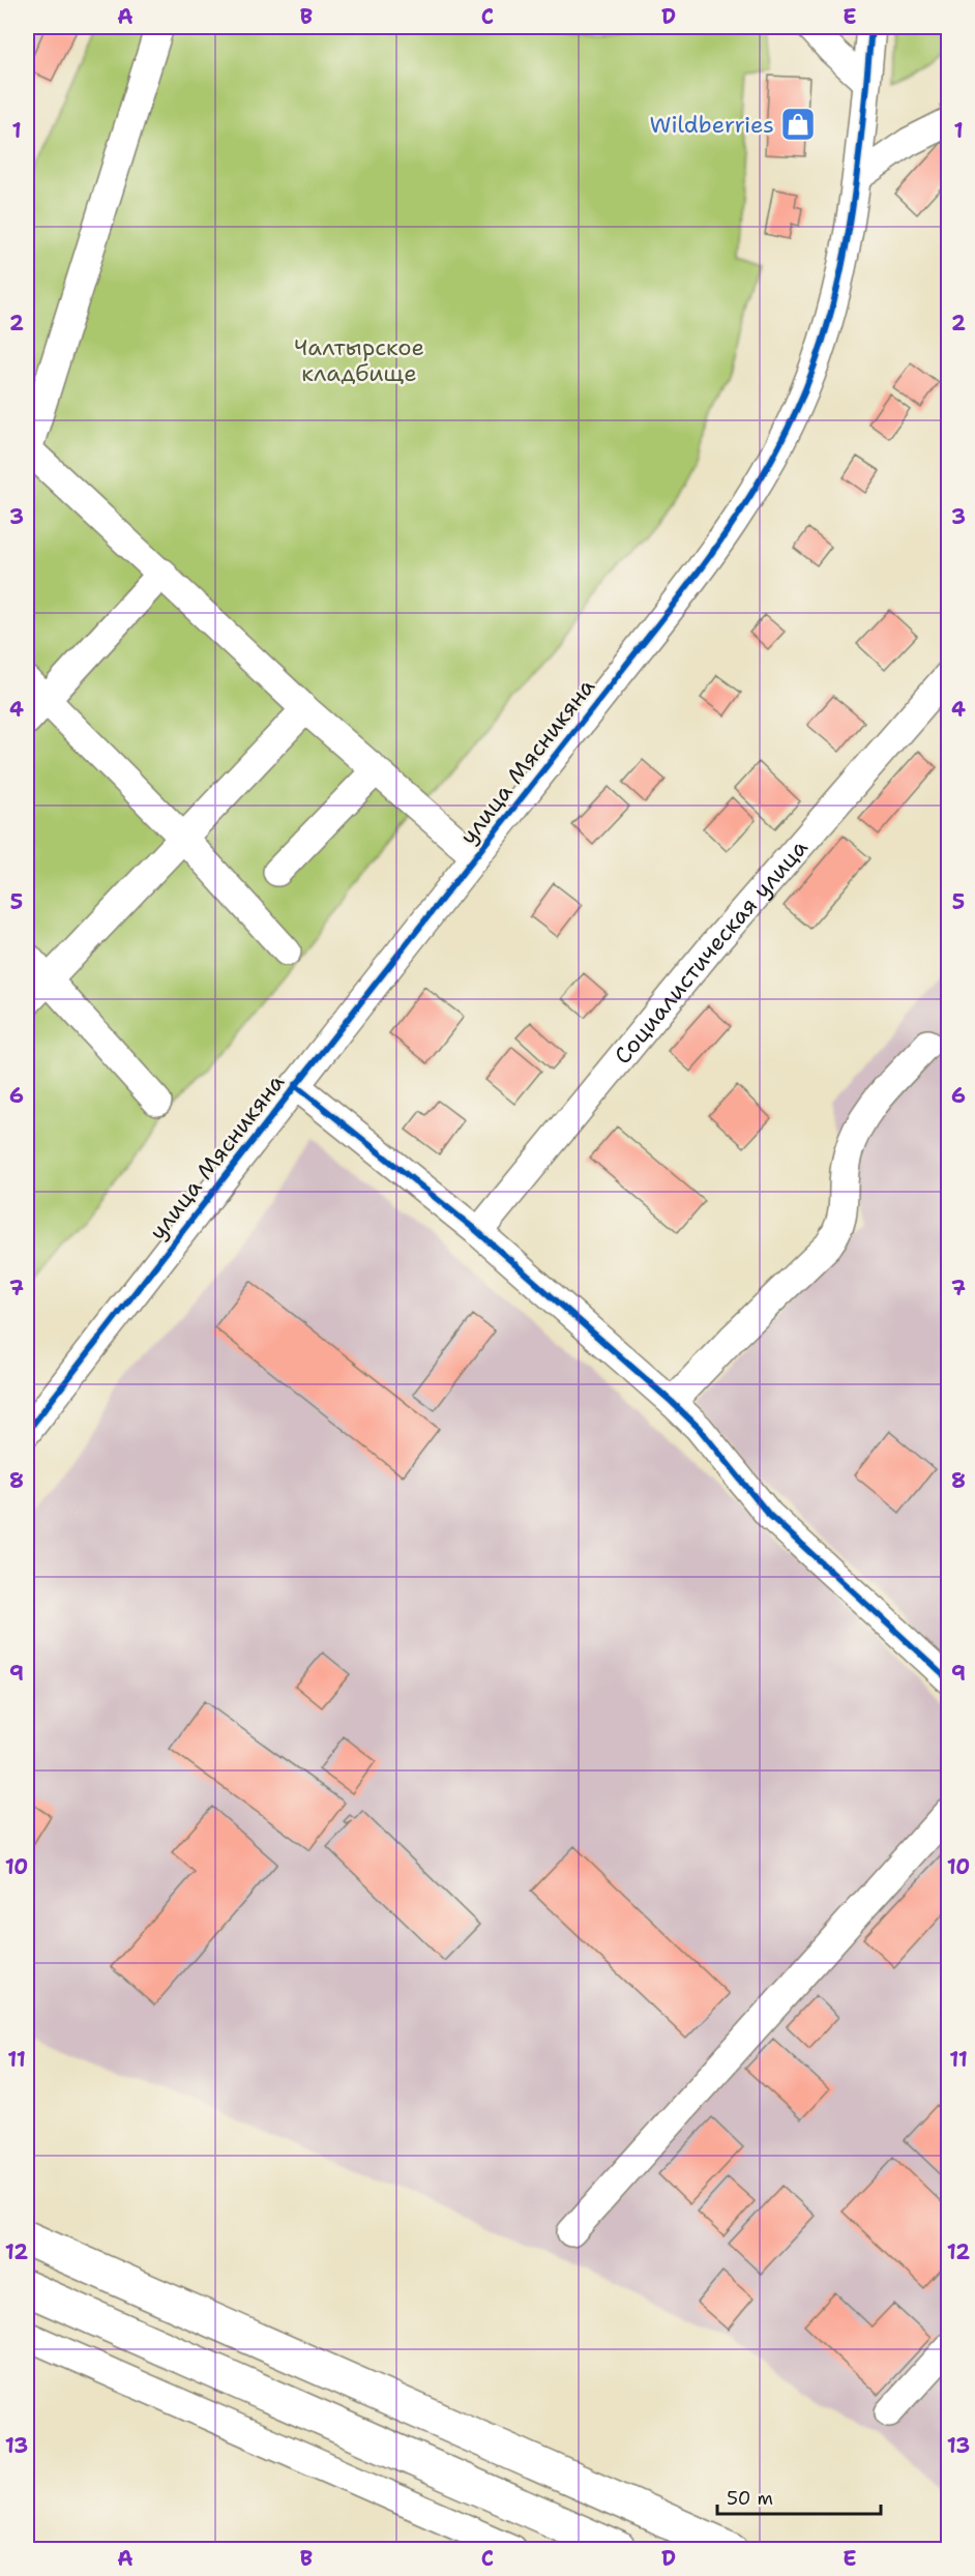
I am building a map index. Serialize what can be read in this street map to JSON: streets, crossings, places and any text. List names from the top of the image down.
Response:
{
  "streets": {
    "street": ["улица Мясникяна", "Социалистическая улица"]
  },
  "parks": ["Чалтырское кладбище"],
  "places": {
    "shop": ["Wildberries"]
  },
  "scale_bar": "50 m",
  "grid": {
    "columns": [
      "A",
      "B",
      "C",
      "D",
      "E"
    ],
    "rows": [
      "1",
      "2",
      "3",
      "4",
      "5",
      "6",
      "7",
      "8",
      "9",
      "10",
      "11",
      "12",
      "13"
    ]
  }
}
